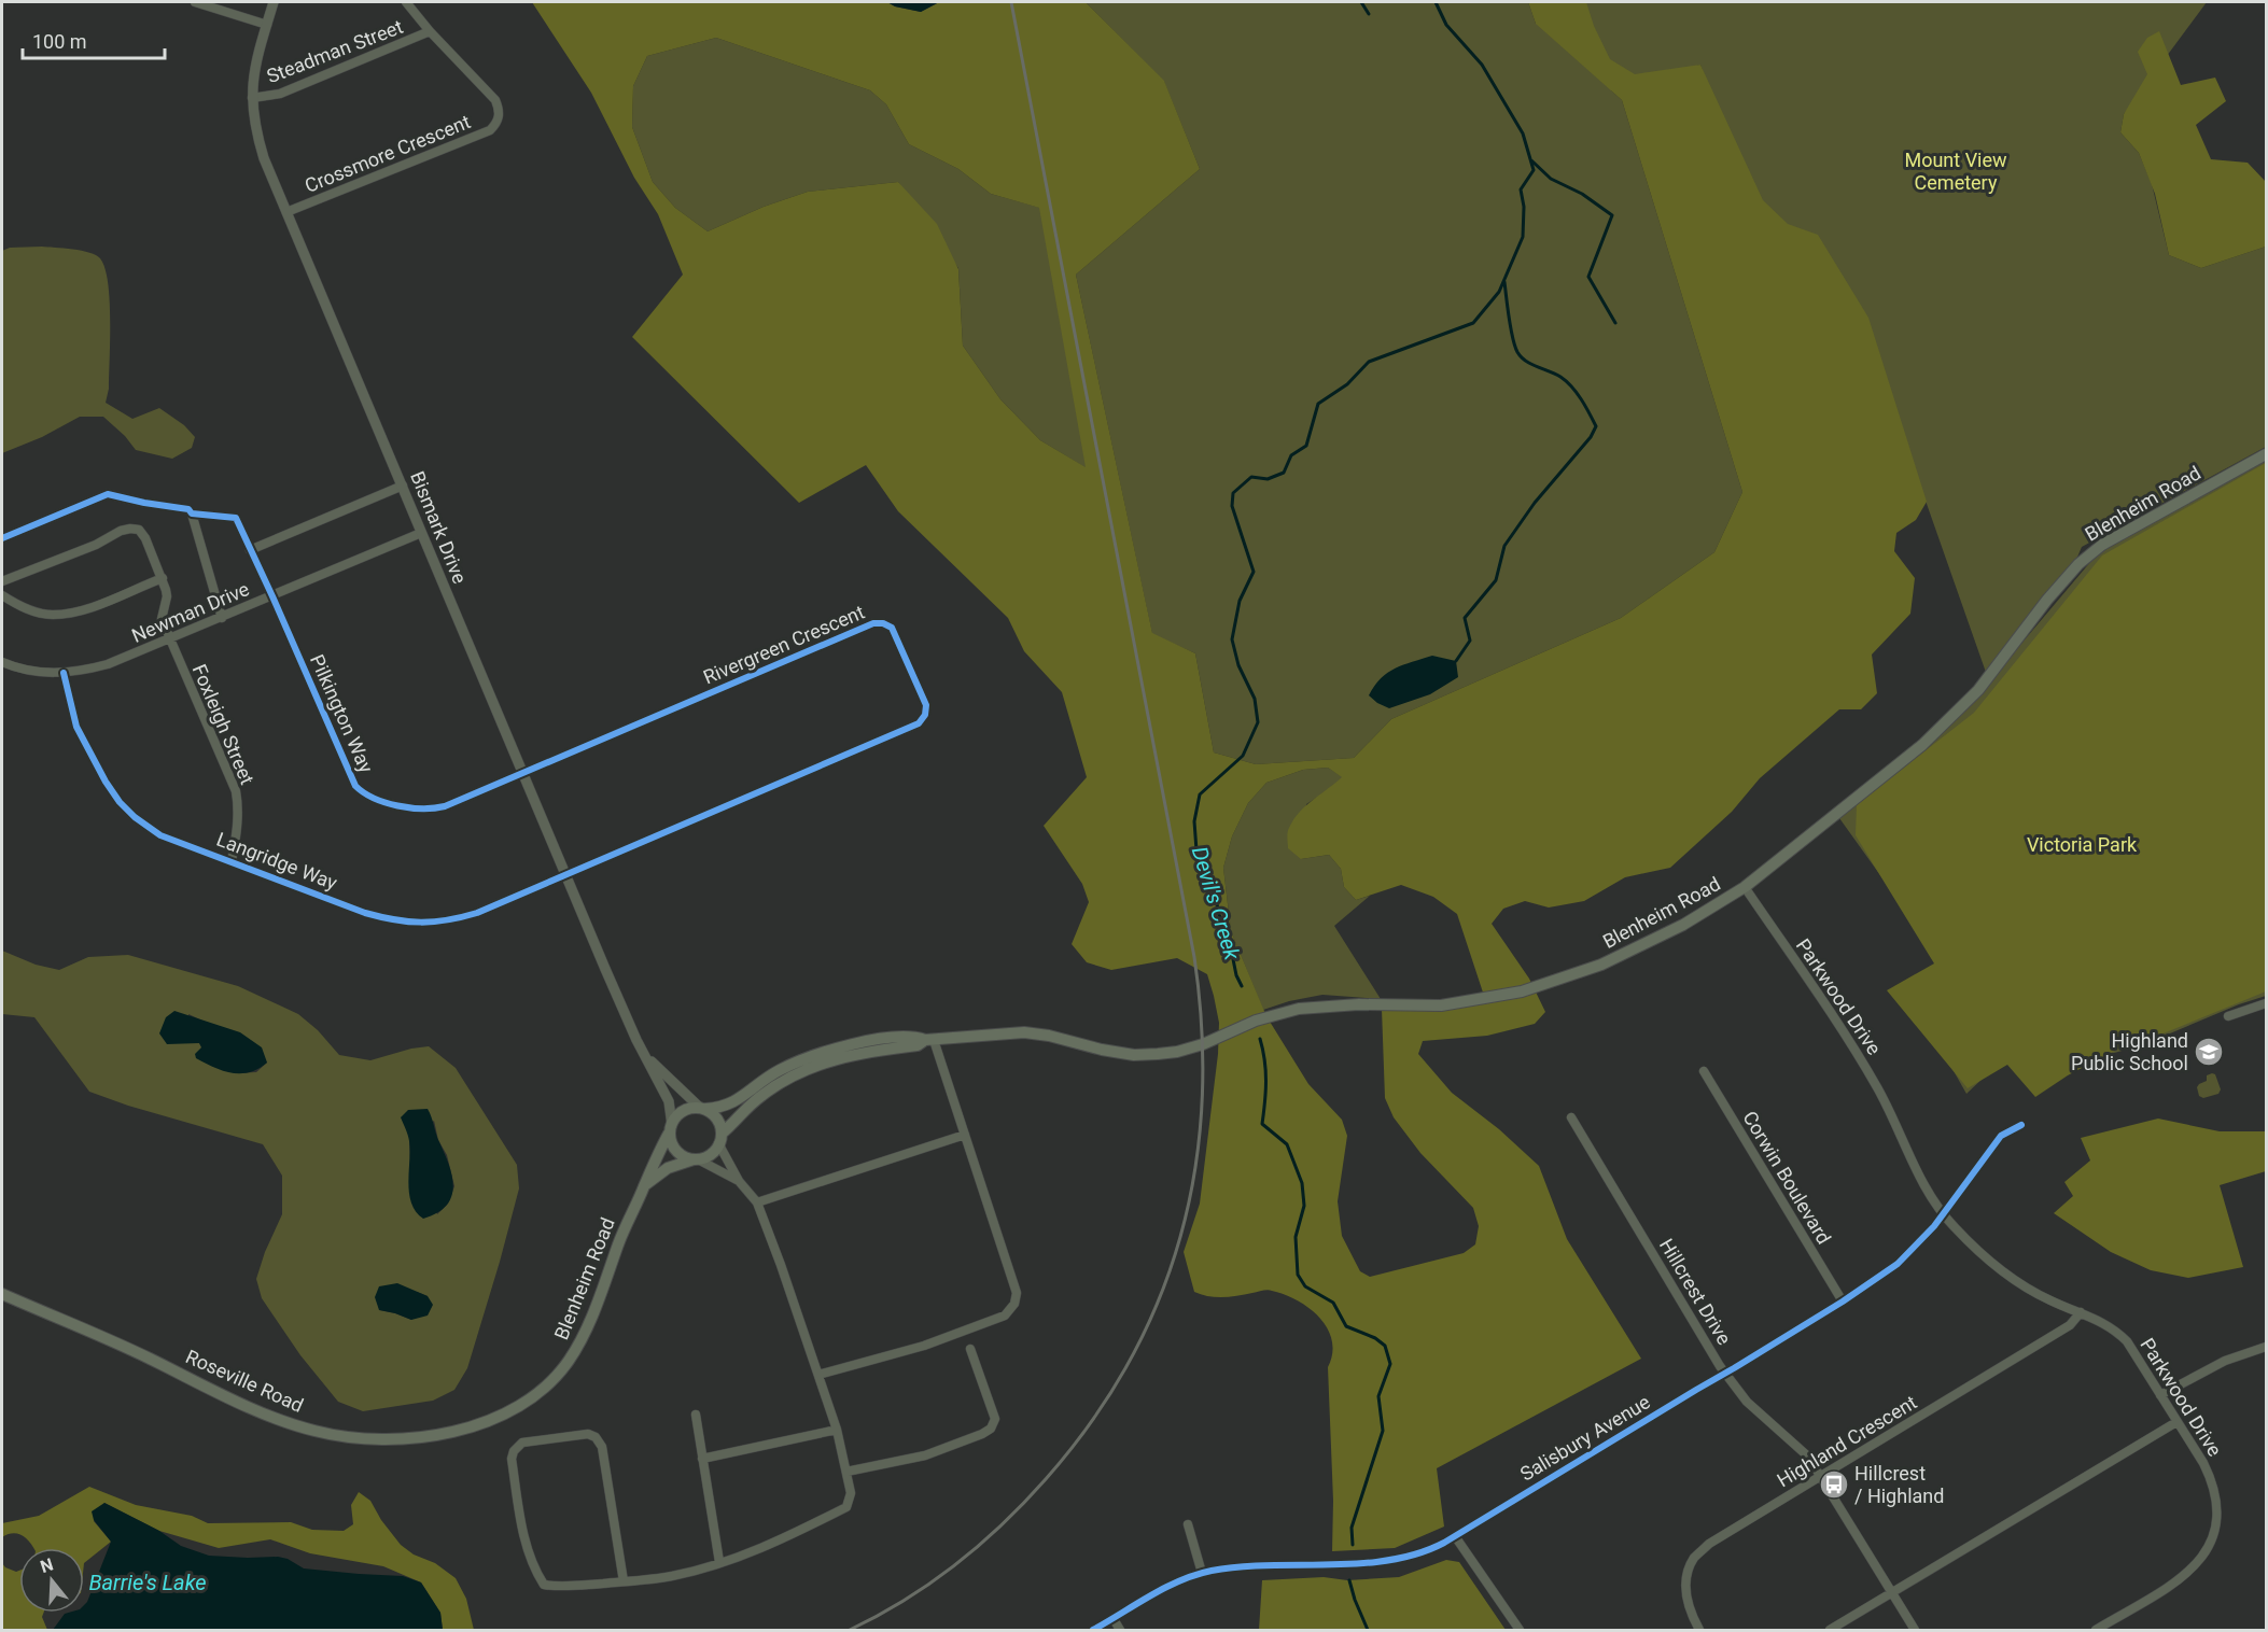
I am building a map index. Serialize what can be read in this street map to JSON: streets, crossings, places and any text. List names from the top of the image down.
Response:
{
  "streets": {
    "main road": ["Blenheim Road", "Roseville Road"],
    "street": [
      "Steadman Street",
      "Crossmore Crescent",
      "Bismark Drive",
      "Newman Drive",
      "Rivergreen Crescent",
      "Pilkington Way",
      "Foxleigh Street",
      "Langridge Way",
      "Parkwood Drive",
      "Corwin Boulevard",
      "Hillcrest Drive",
      "Salisbury Avenue",
      "Highland Crescent"
    ]
  },
  "crossings": [
    ["Steadman Street", "Crossmore Crescent"],
    ["Steadman Street", "Bismark Drive"],
    ["Crossmore Crescent", "Bismark Drive"],
    ["Blenheim Road", "Bismark Drive"],
    ["Blenheim Road", "Parkwood Drive"],
    ["Blenheim Road", "Roseville Road"],
    ["Bismark Drive", "Newman Drive"],
    ["Bismark Drive", "Rivergreen Crescent"],
    ["Bismark Drive", "Pilkington Way"],
    ["Bismark Drive", "Langridge Way"],
    ["Newman Drive", "Pilkington Way"],
    ["Newman Drive", "Foxleigh Street"],
    ["Newman Drive", "Langridge Way"],
    ["Rivergreen Crescent", "Pilkington Way"],
    ["Rivergreen Crescent", "Langridge Way"],
    ["Foxleigh Street", "Langridge Way"],
    ["Parkwood Drive", "Salisbury Avenue"],
    ["Parkwood Drive", "Highland Crescent"],
    ["Corwin Boulevard", "Salisbury Avenue"],
    ["Hillcrest Drive", "Salisbury Avenue"],
    ["Hillcrest Drive", "Highland Crescent"]
  ],
  "water": ["Devil's Creek", "Barrie's Lake"],
  "parks": ["Mount View Cemetery", "Victoria Park"],
  "places": {
    "school or university": ["Highland Public School"],
    "bus stop": ["Hillcrest / Highland"]
  },
  "scale_bar": "100 m",
  "north": "top"
}
